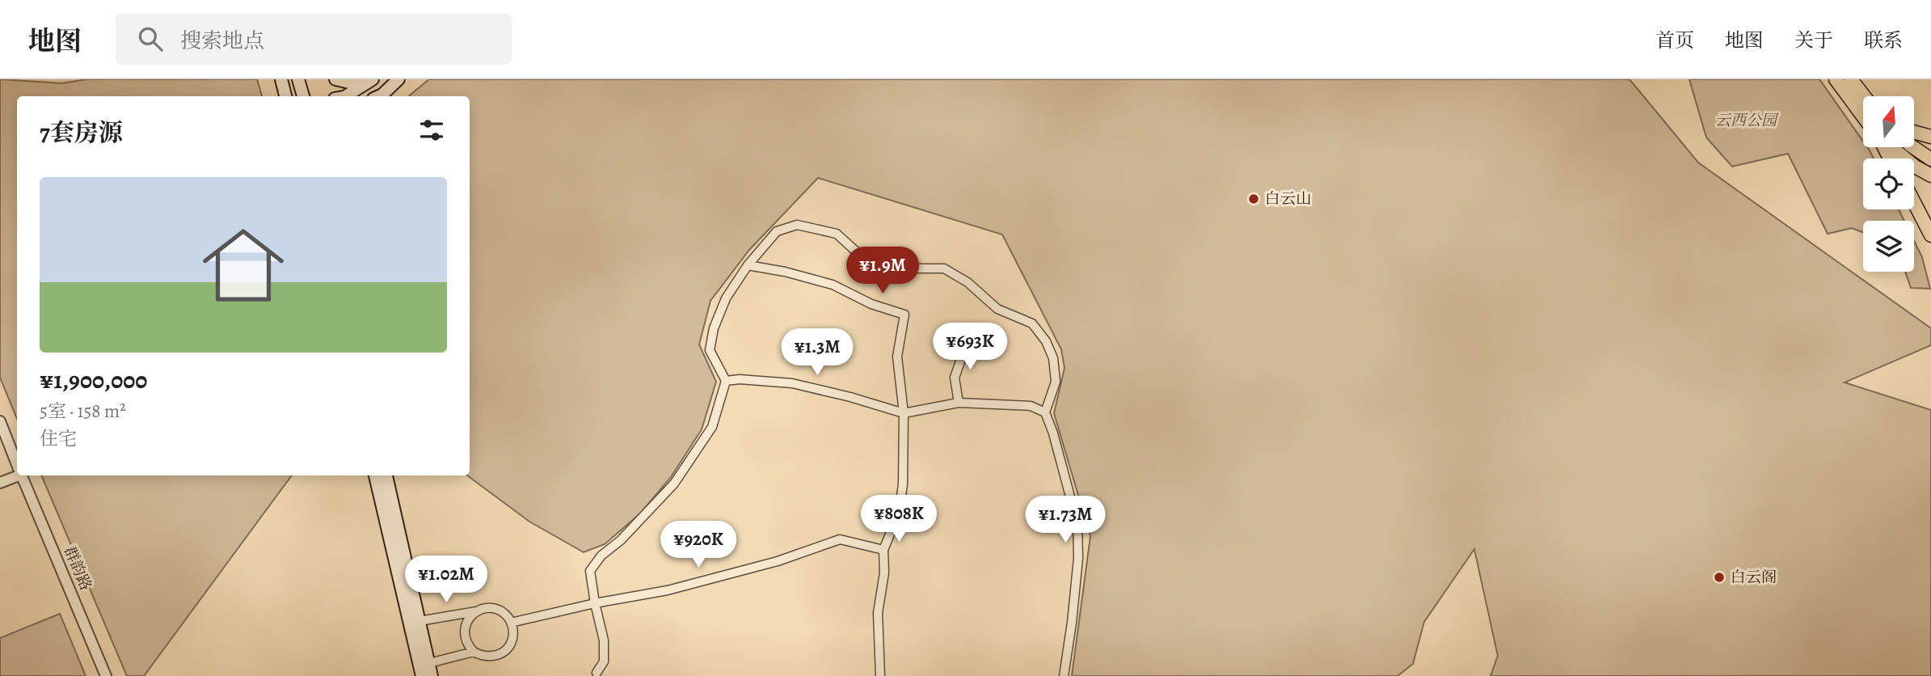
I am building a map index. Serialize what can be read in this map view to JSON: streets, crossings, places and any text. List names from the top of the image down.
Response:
{
  "streets": {
    "street": ["群韵路"]
  },
  "parks": ["云西公园"],
  "places": ["白云山", "白云阁"],
  "north": "top",
  "page": {
    "header": "地图",
    "search": "搜索地点",
    "nav": [
      "首页",
      "地图",
      "关于",
      "联系"
    ],
    "heading": "7套房源",
    "list": [
      {
        "name": "¥1,900,000",
        "note": "5室 · 158 m² · 住宅"
      }
    ],
    "price": [
      "¥1.9M",
      "¥693K",
      "¥1.3M",
      "¥808K",
      "¥1.73M",
      "¥920K",
      "¥1.02M"
    ]
  }
}
